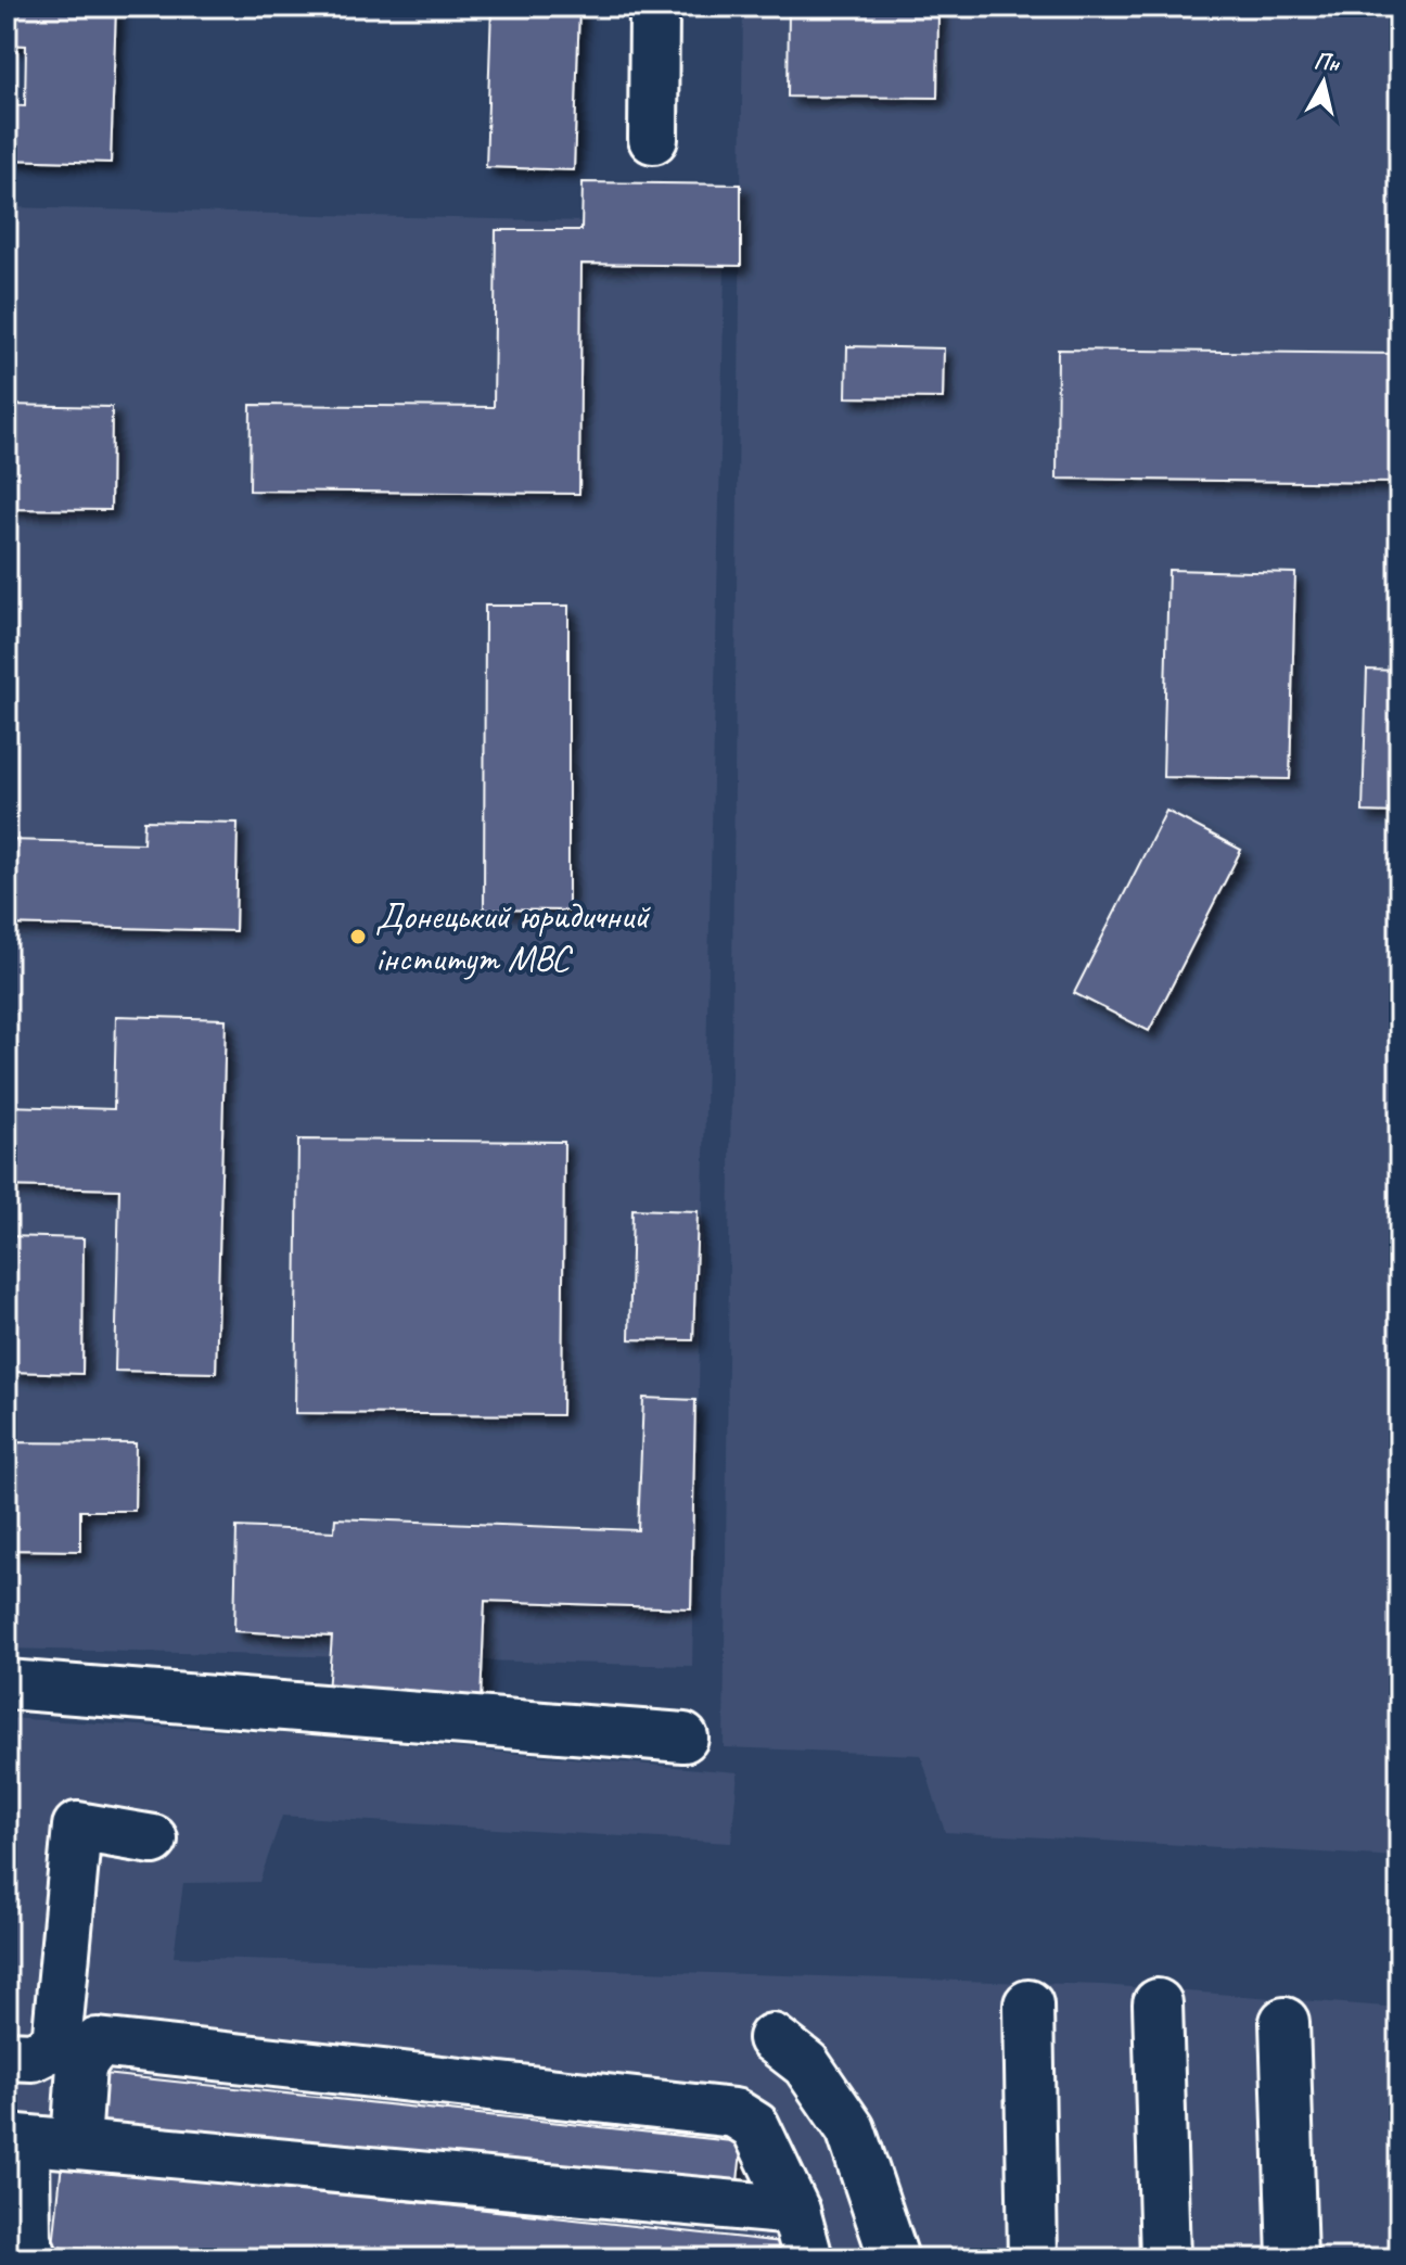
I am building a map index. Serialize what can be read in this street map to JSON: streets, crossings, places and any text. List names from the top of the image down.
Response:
{
  "places": ["Донецький юридичний інститут МВС"],
  "north": "top"
}
